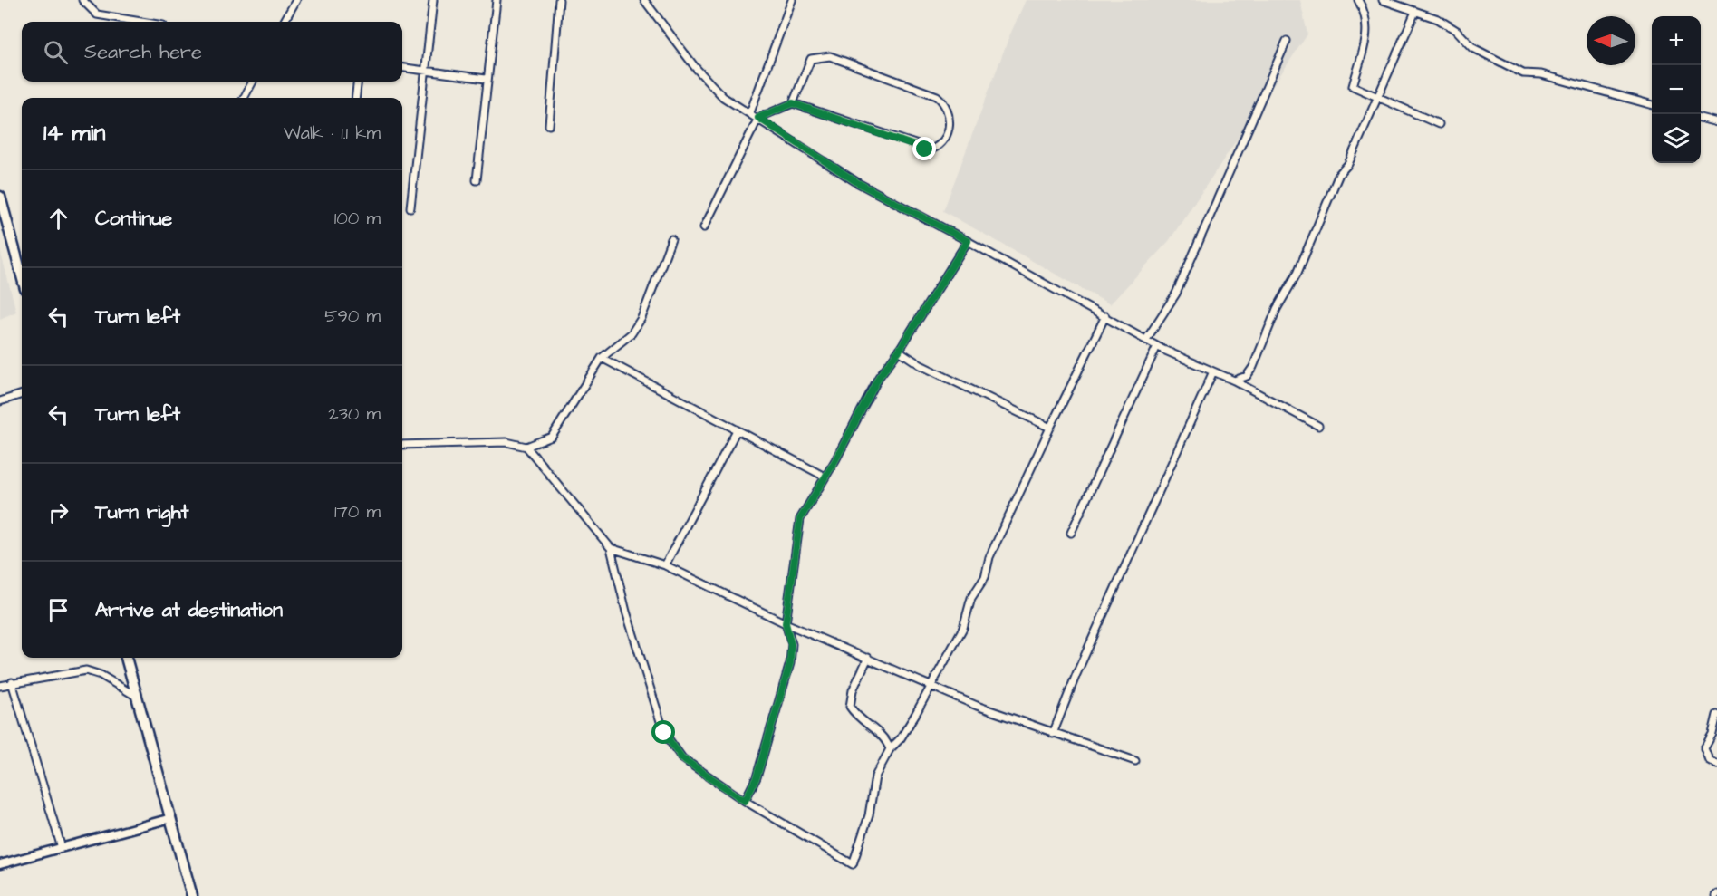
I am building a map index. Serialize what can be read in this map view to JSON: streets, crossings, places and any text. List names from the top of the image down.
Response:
{
  "north": "left",
  "page": {
    "map_buttons": ["+", "−"],
    "search": "Search here",
    "heading": ["14 min", "Walk · 1.1 km"],
    "list": [
      ["Continue", "100 m"],
      ["Turn left", "590 m"],
      ["Turn left", "230 m"],
      ["Turn right", "170 m"],
      "Arrive at destination"
    ]
  }
}
